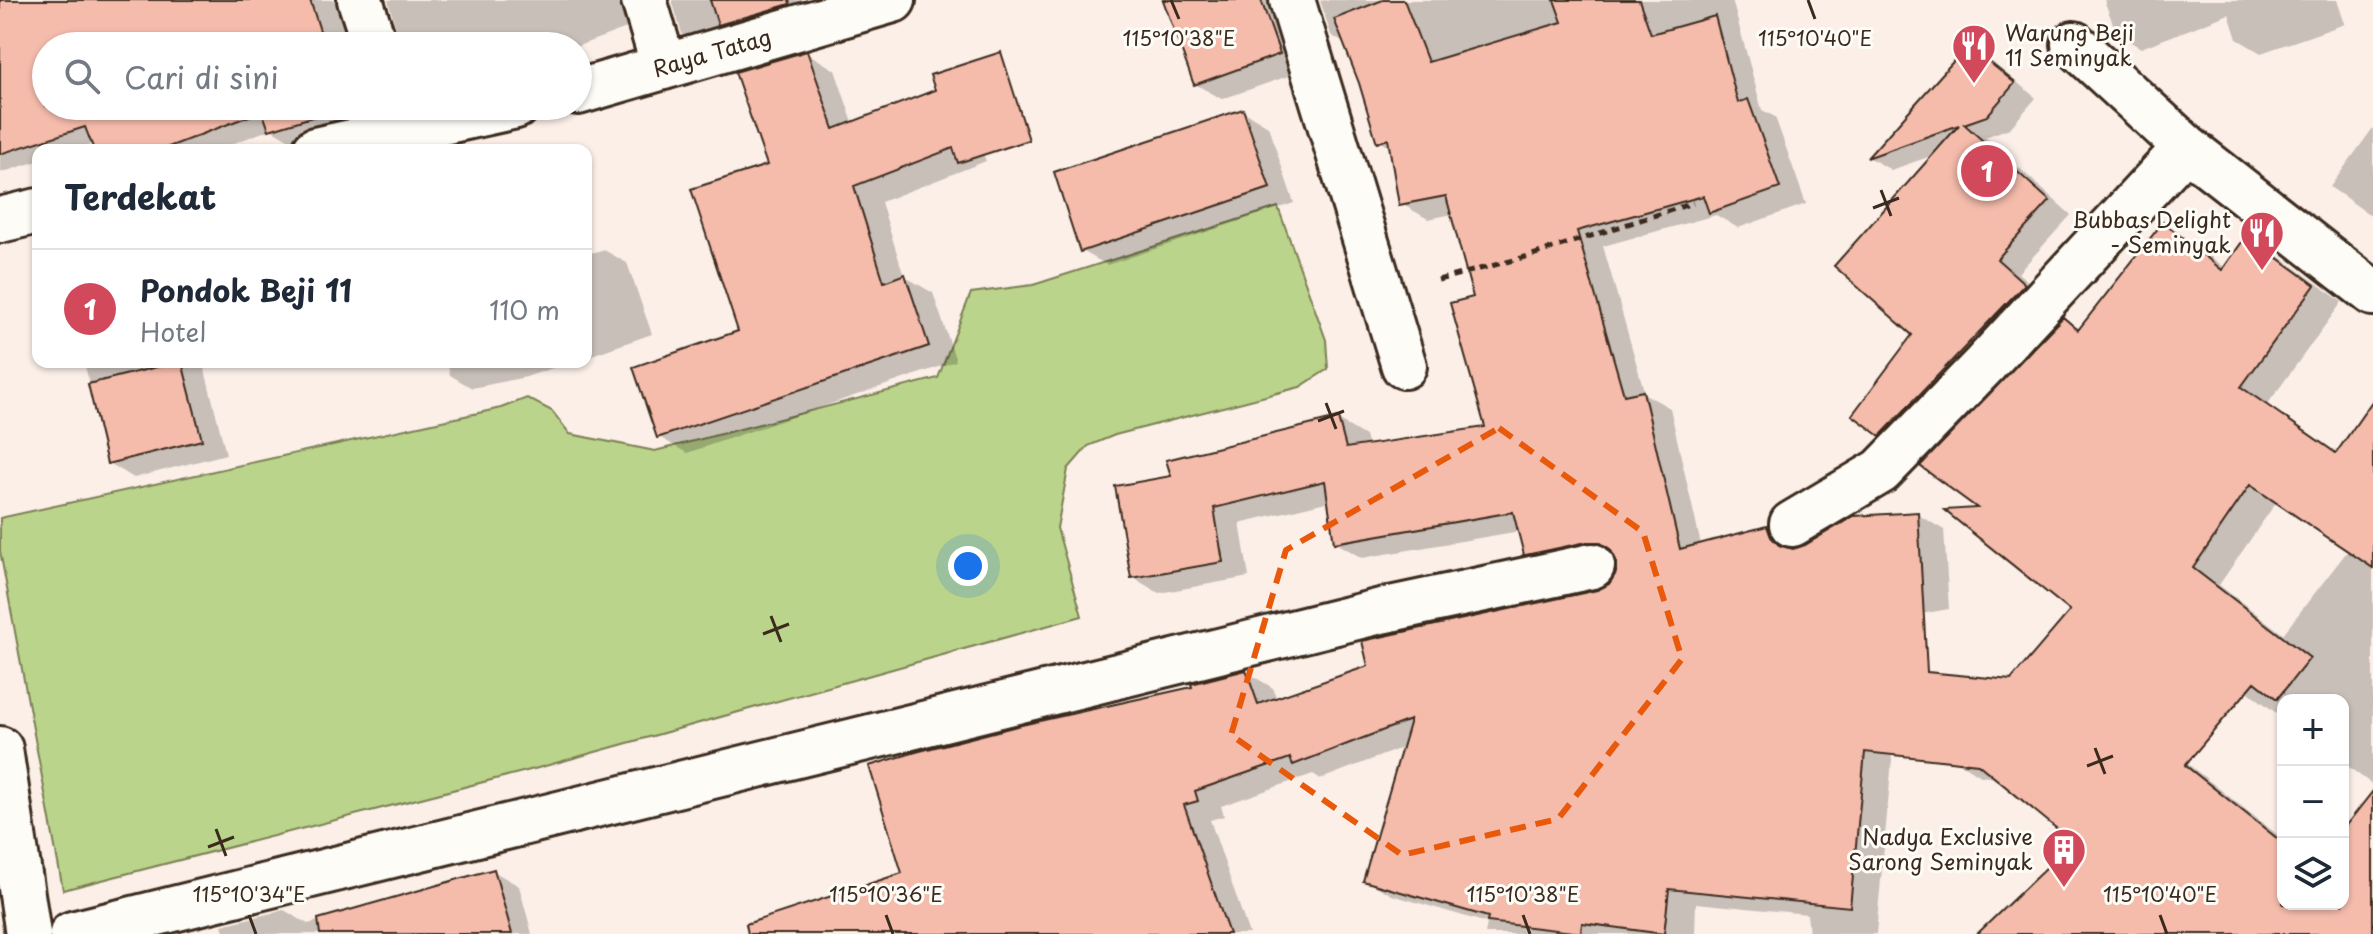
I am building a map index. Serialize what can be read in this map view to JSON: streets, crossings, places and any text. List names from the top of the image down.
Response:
{
  "streets": {
    "street": ["Raya Tatag"]
  },
  "places": {
    "restaurant": ["Warung Beji 11 Seminyak", "Bubbas Delight - Seminyak"],
    "building": ["Nadya Exclusive Sarong Seminyak"]
  },
  "page": {
    "search": "Cari di sini",
    "pins": "1",
    "heading": "Terdekat",
    "list": [
      {
        "mark": "1",
        "name": "Pondok Beji 11",
        "note": "Hotel",
        "value": "110 m"
      }
    ],
    "map_buttons": ["+", "−"]
  },
  "coordinates": [
    "115°10'38\"E",
    "115°10'40\"E",
    "115°10'34\"E",
    "115°10'36\"E"
  ]
}
